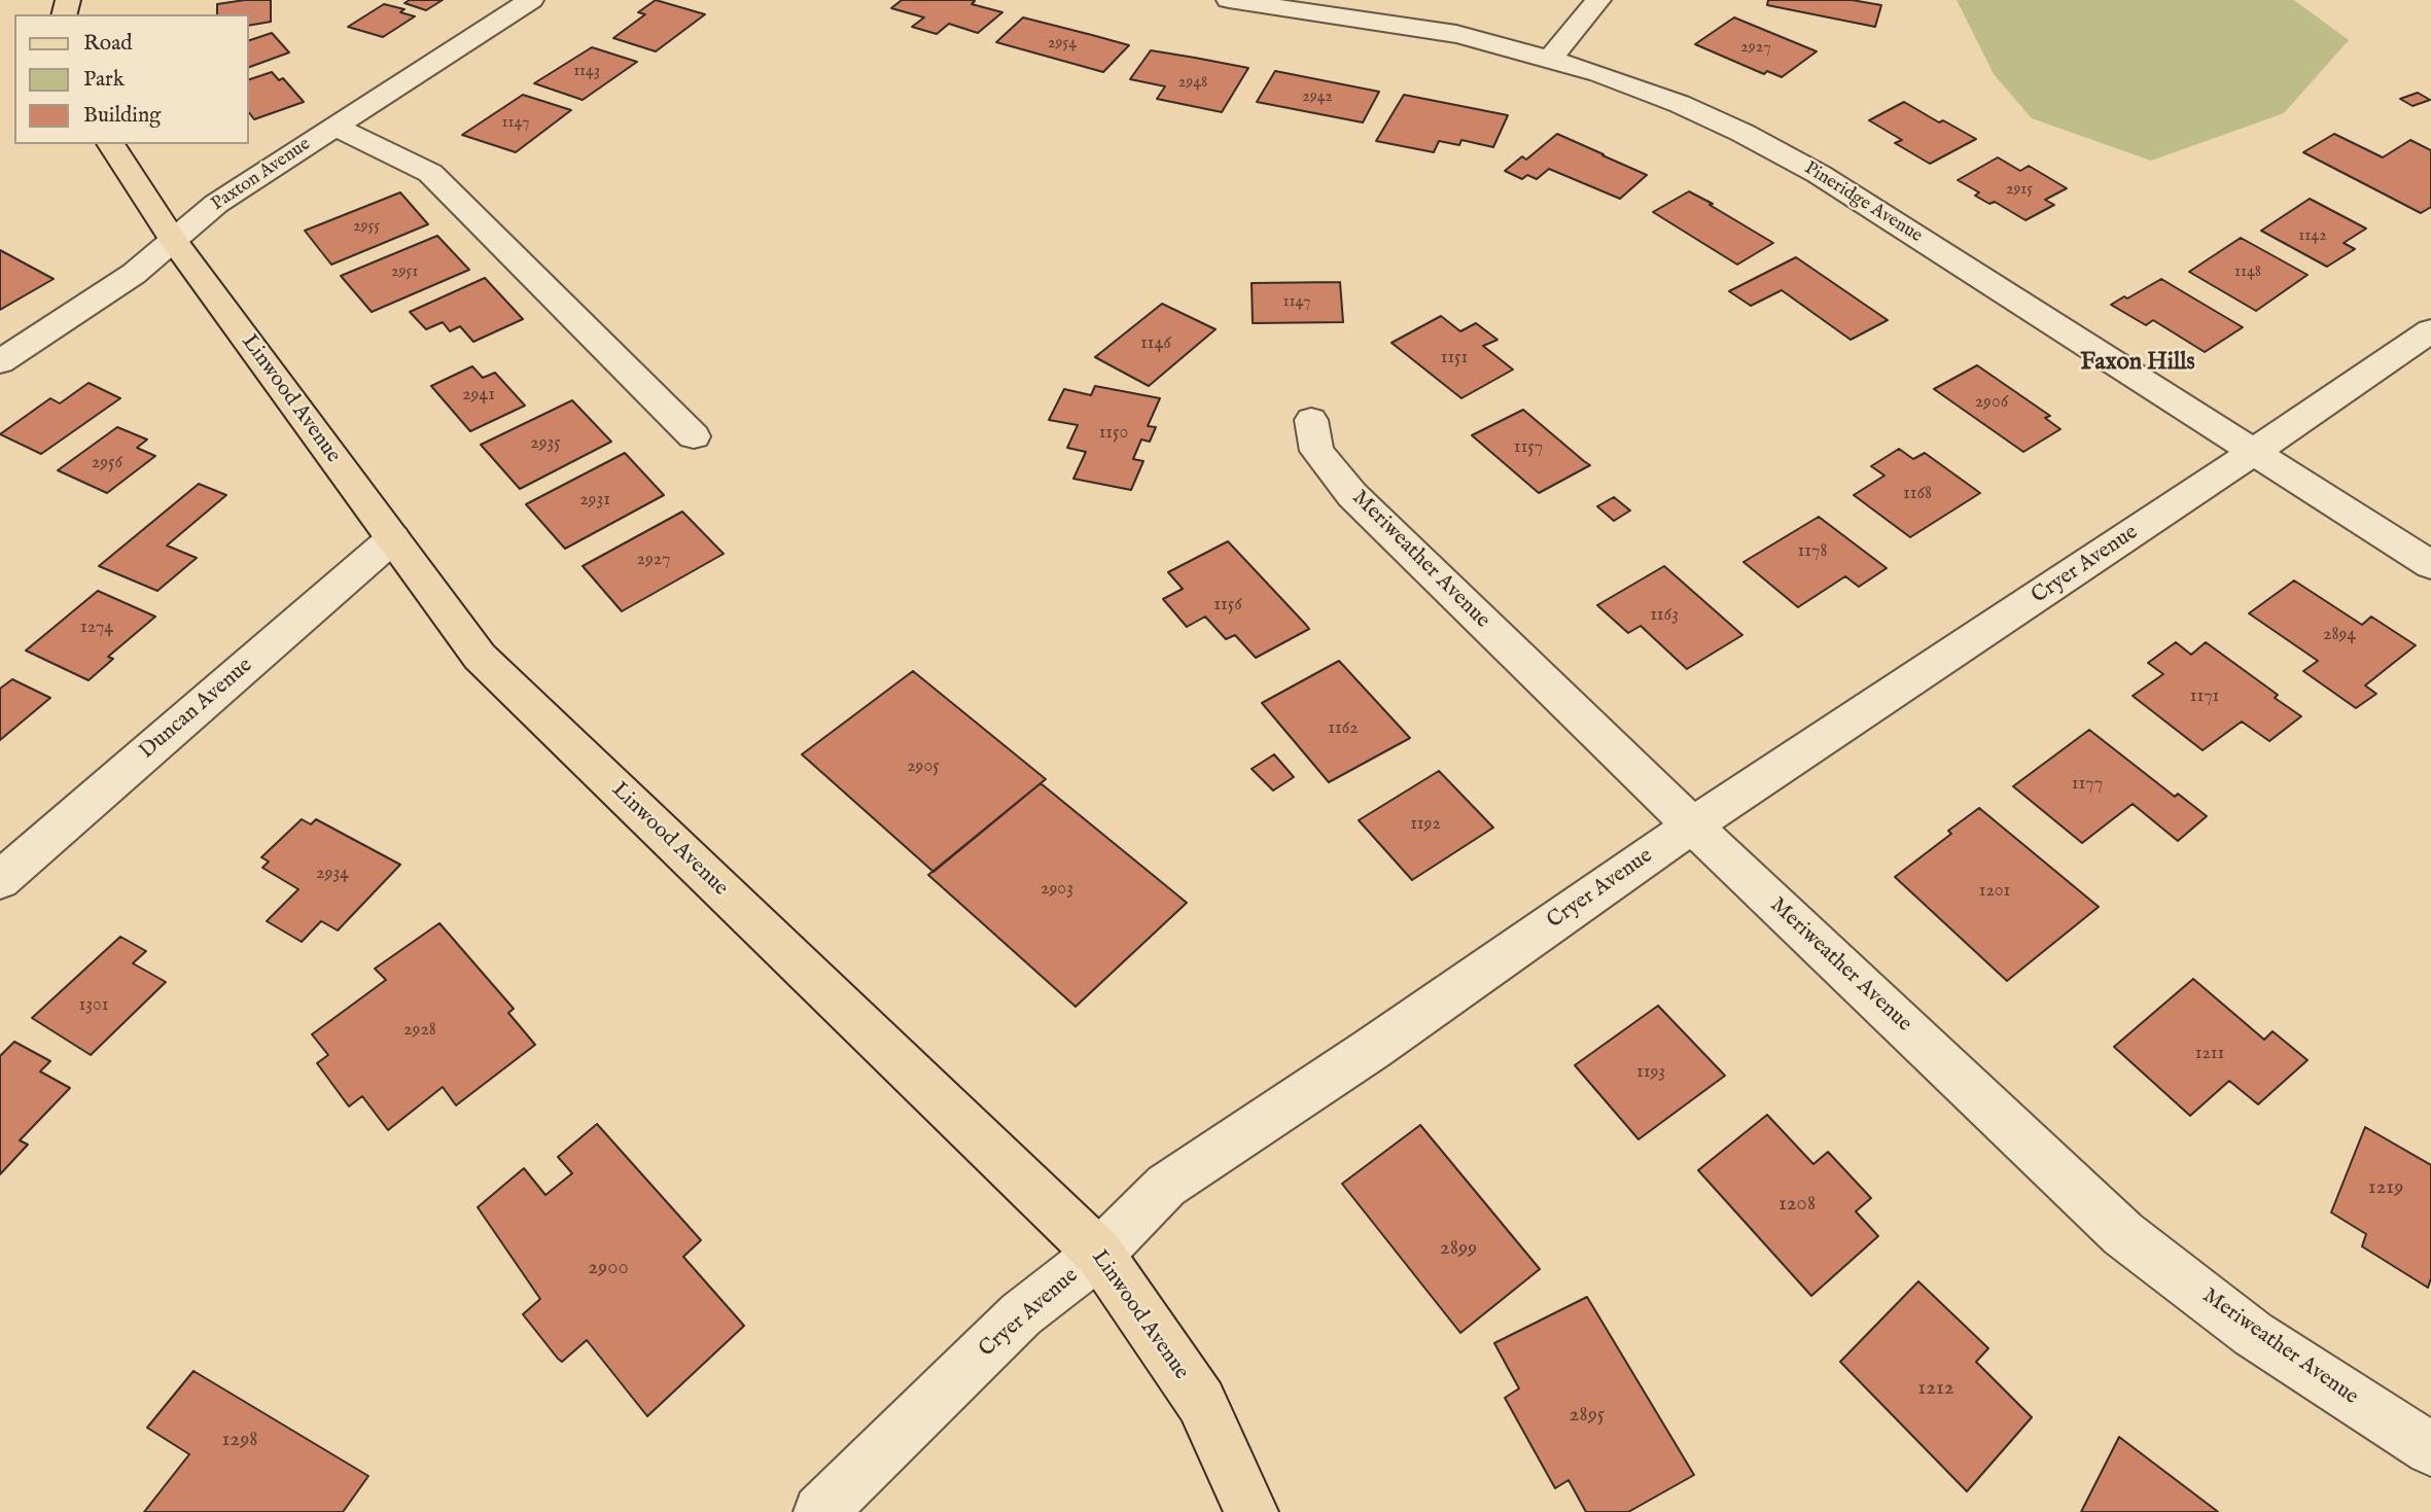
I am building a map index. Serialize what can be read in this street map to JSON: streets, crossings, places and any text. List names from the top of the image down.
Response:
{
  "streets": {
    "main road": ["Linwood Avenue"],
    "street": [
      "Paxton Avenue",
      "Pineridge Avenue",
      "Meriweather Avenue",
      "Cryer Avenue",
      "Duncan Avenue"
    ]
  },
  "crossings": [
    ["Paxton Avenue", "Linwood Avenue"],
    ["Pineridge Avenue", "Cryer Avenue"],
    ["Linwood Avenue", "Cryer Avenue"],
    ["Linwood Avenue", "Duncan Avenue"],
    ["Meriweather Avenue", "Cryer Avenue"]
  ],
  "districts": ["Faxon Hills"],
  "house_numbers": [
    "2954",
    "2927",
    "1143",
    "2948",
    "2942",
    "1147",
    "2915",
    "2955",
    "1142",
    "2951",
    "1148",
    "1147",
    "1146",
    "1151",
    "2941",
    "2906",
    "1150",
    "2935",
    "1157",
    "2956",
    "1168",
    "2931",
    "1178",
    "2927",
    "1156",
    "1163",
    "1274",
    "2894",
    "1171",
    "1162",
    "2905",
    "1177",
    "1192",
    "2934",
    "2903",
    "1201",
    "1301",
    "2928",
    "1211",
    "1193",
    "1219",
    "1208",
    "2899",
    "2900",
    "1212",
    "2895",
    "1298"
  ],
  "legend": ["Road", "Park", "Building"]
}
